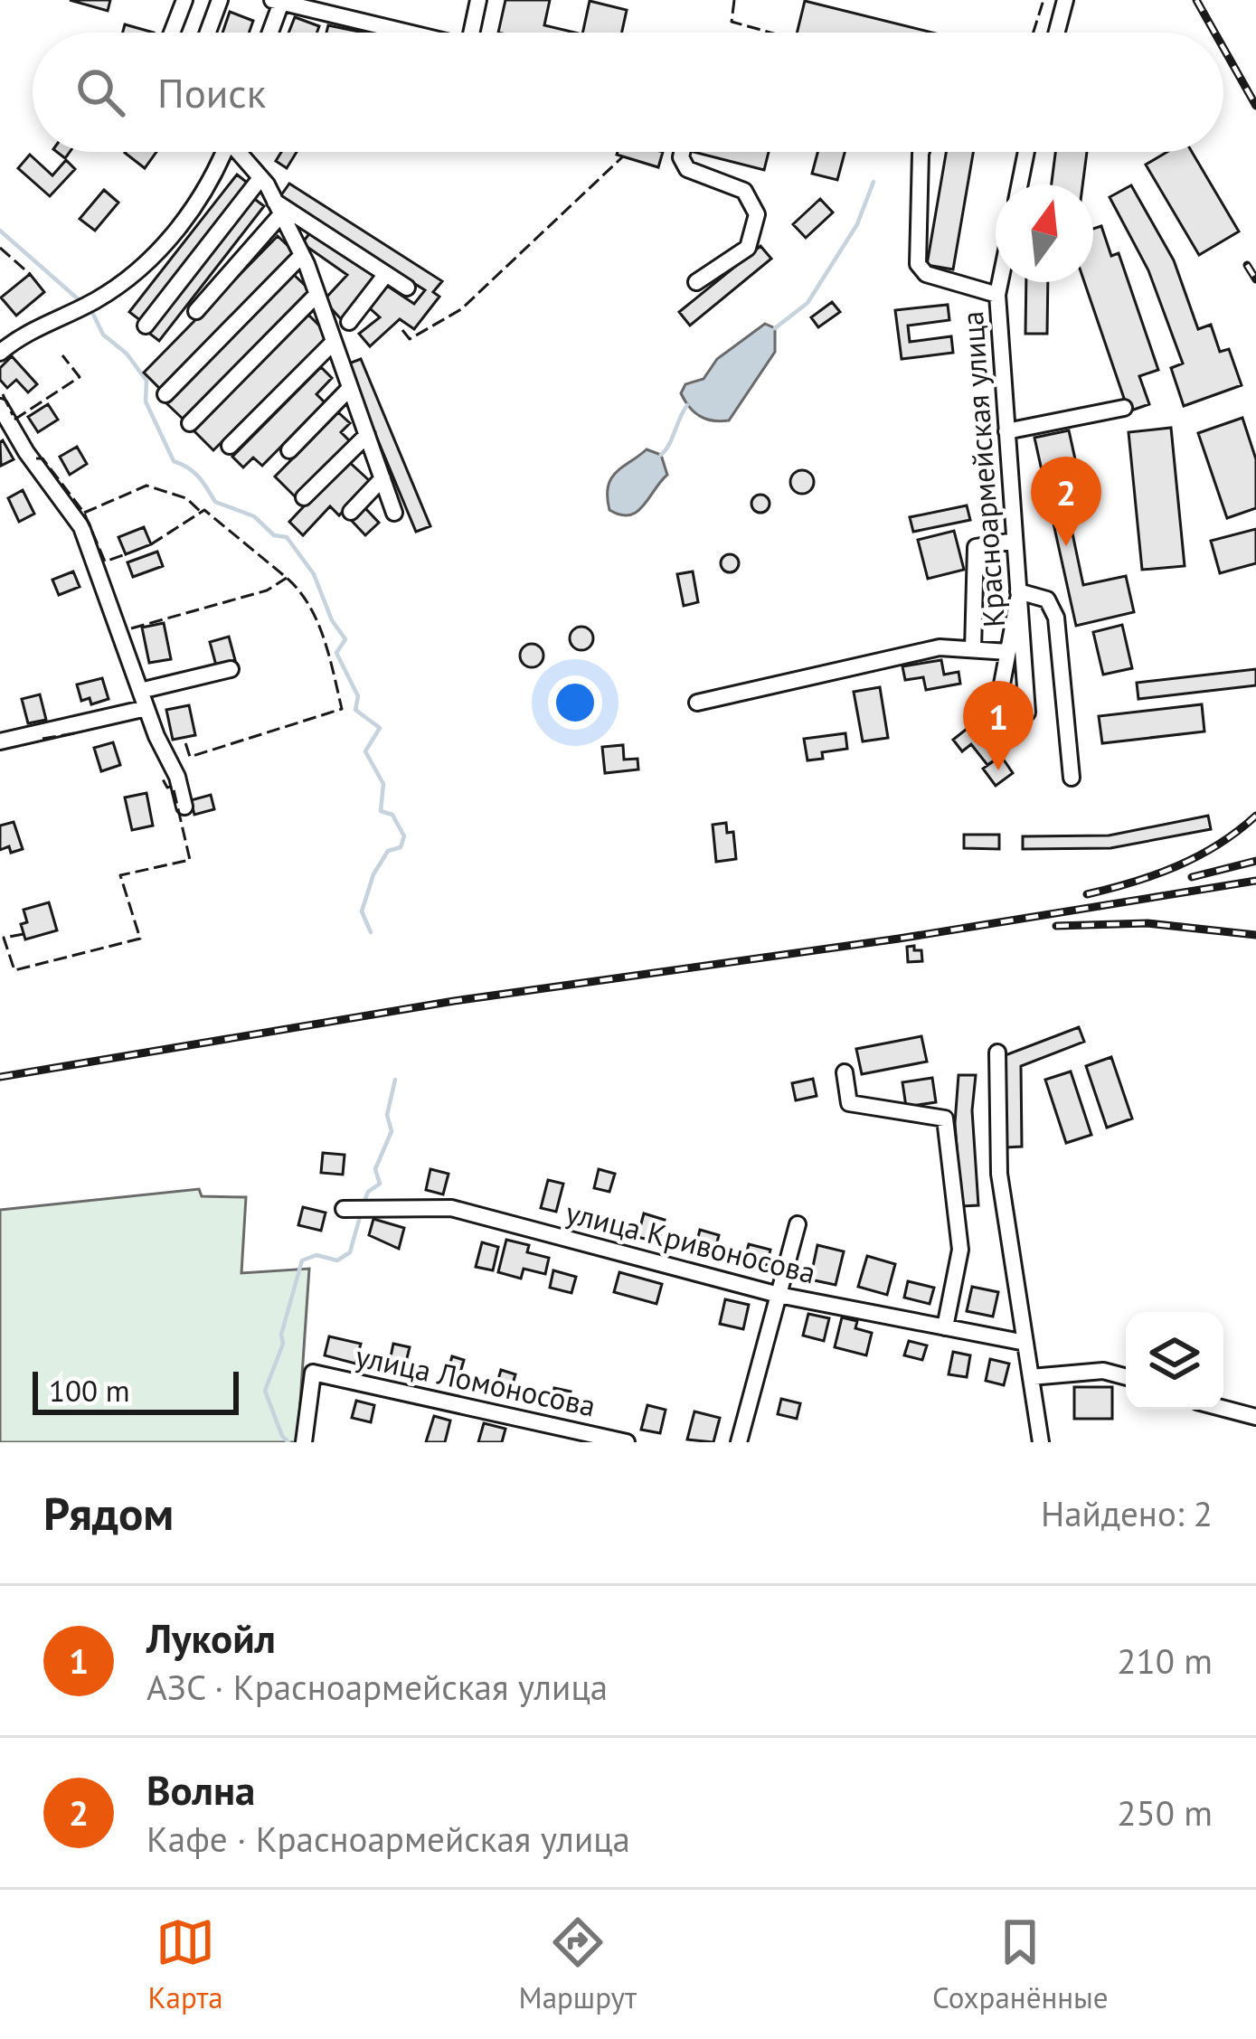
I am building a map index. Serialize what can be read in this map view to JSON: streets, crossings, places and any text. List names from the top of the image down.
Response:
{
  "streets": {
    "street": ["Красноармейская улица", "улица Кривоносова", "улица Ломоносова"]
  },
  "scale_bar": "100 m",
  "north": "top",
  "page": {
    "search": "Поиск",
    "pins": ["2", "1"],
    "scale": "100 m",
    "heading": ["Рядом", "Найдено: 2"],
    "list": [
      {
        "mark": "1",
        "name": "Лукойл",
        "note": "АЗС · Красноармейская улица",
        "value": "210 m"
      },
      {
        "mark": "2",
        "name": "Волна",
        "note": "Кафе · Красноармейская улица",
        "value": "250 m"
      }
    ],
    "nav": ["Карта", "Маршрут", "Сохранённые"]
  }
}
